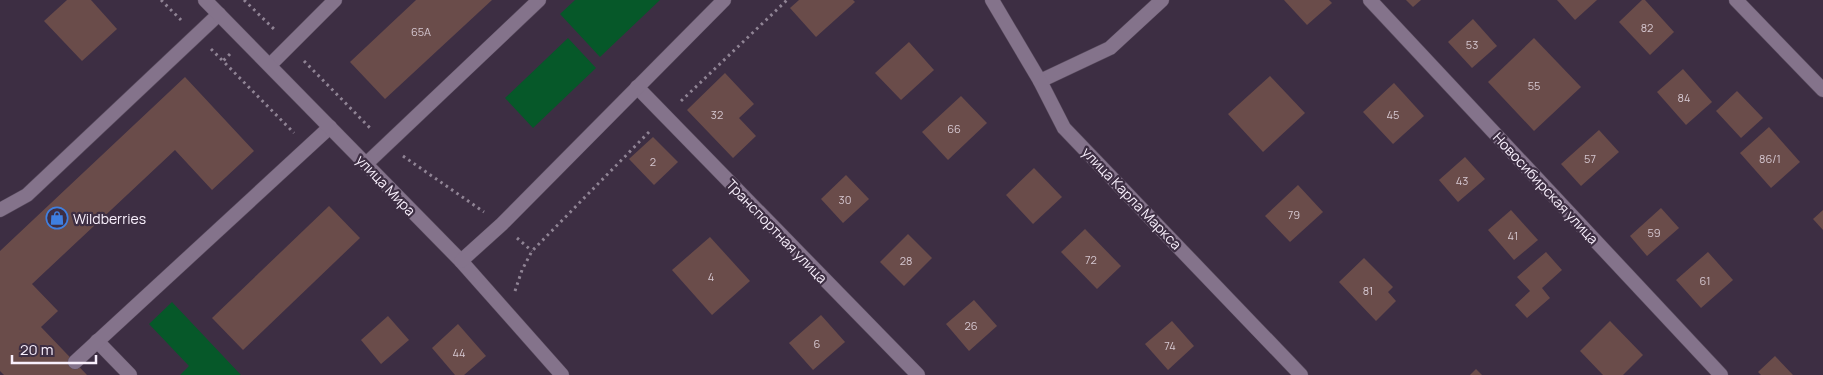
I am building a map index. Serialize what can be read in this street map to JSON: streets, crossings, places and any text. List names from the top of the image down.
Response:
{
  "streets": {
    "street": [
      "улица Мира",
      "Новосибирская улица",
      "улица Карла Маркса",
      "Транспортная улица"
    ]
  },
  "places": {
    "shop": ["Wildberries"]
  },
  "house_numbers": [
    "82",
    "65А",
    "53",
    "55",
    "84",
    "32",
    "45",
    "66",
    "57",
    "86/1",
    "2",
    "43",
    "30",
    "79",
    "59",
    "41",
    "72",
    "28",
    "4",
    "61",
    "81",
    "26",
    "6",
    "74",
    "44"
  ],
  "scale_bar": "20 m"
}
